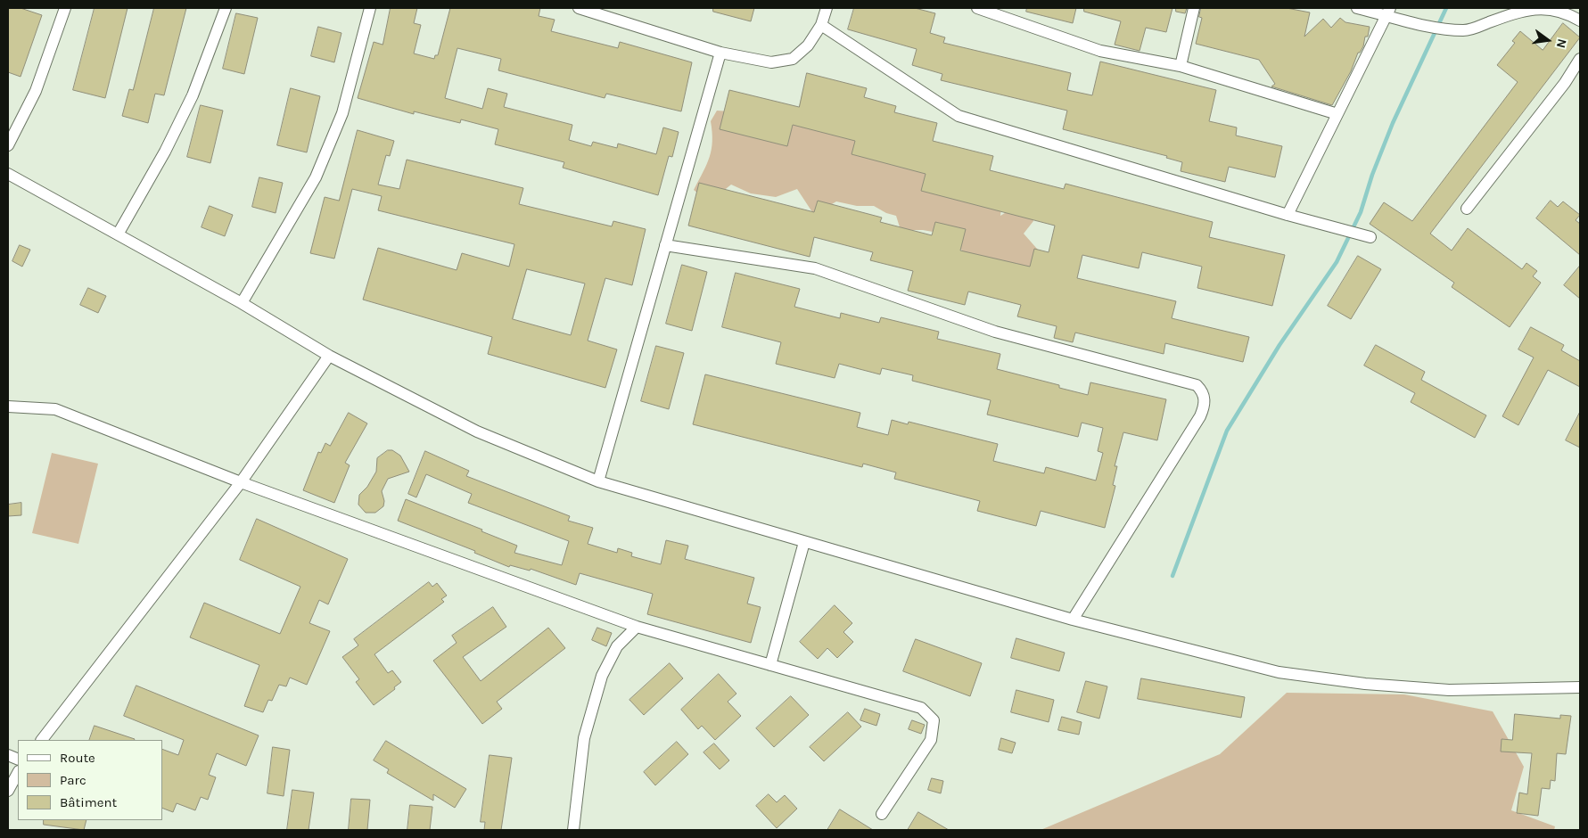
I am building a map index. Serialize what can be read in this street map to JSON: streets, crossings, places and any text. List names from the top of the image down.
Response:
{
  "legend": ["Route", "Parc", "Bâtiment"],
  "north": "right"
}
